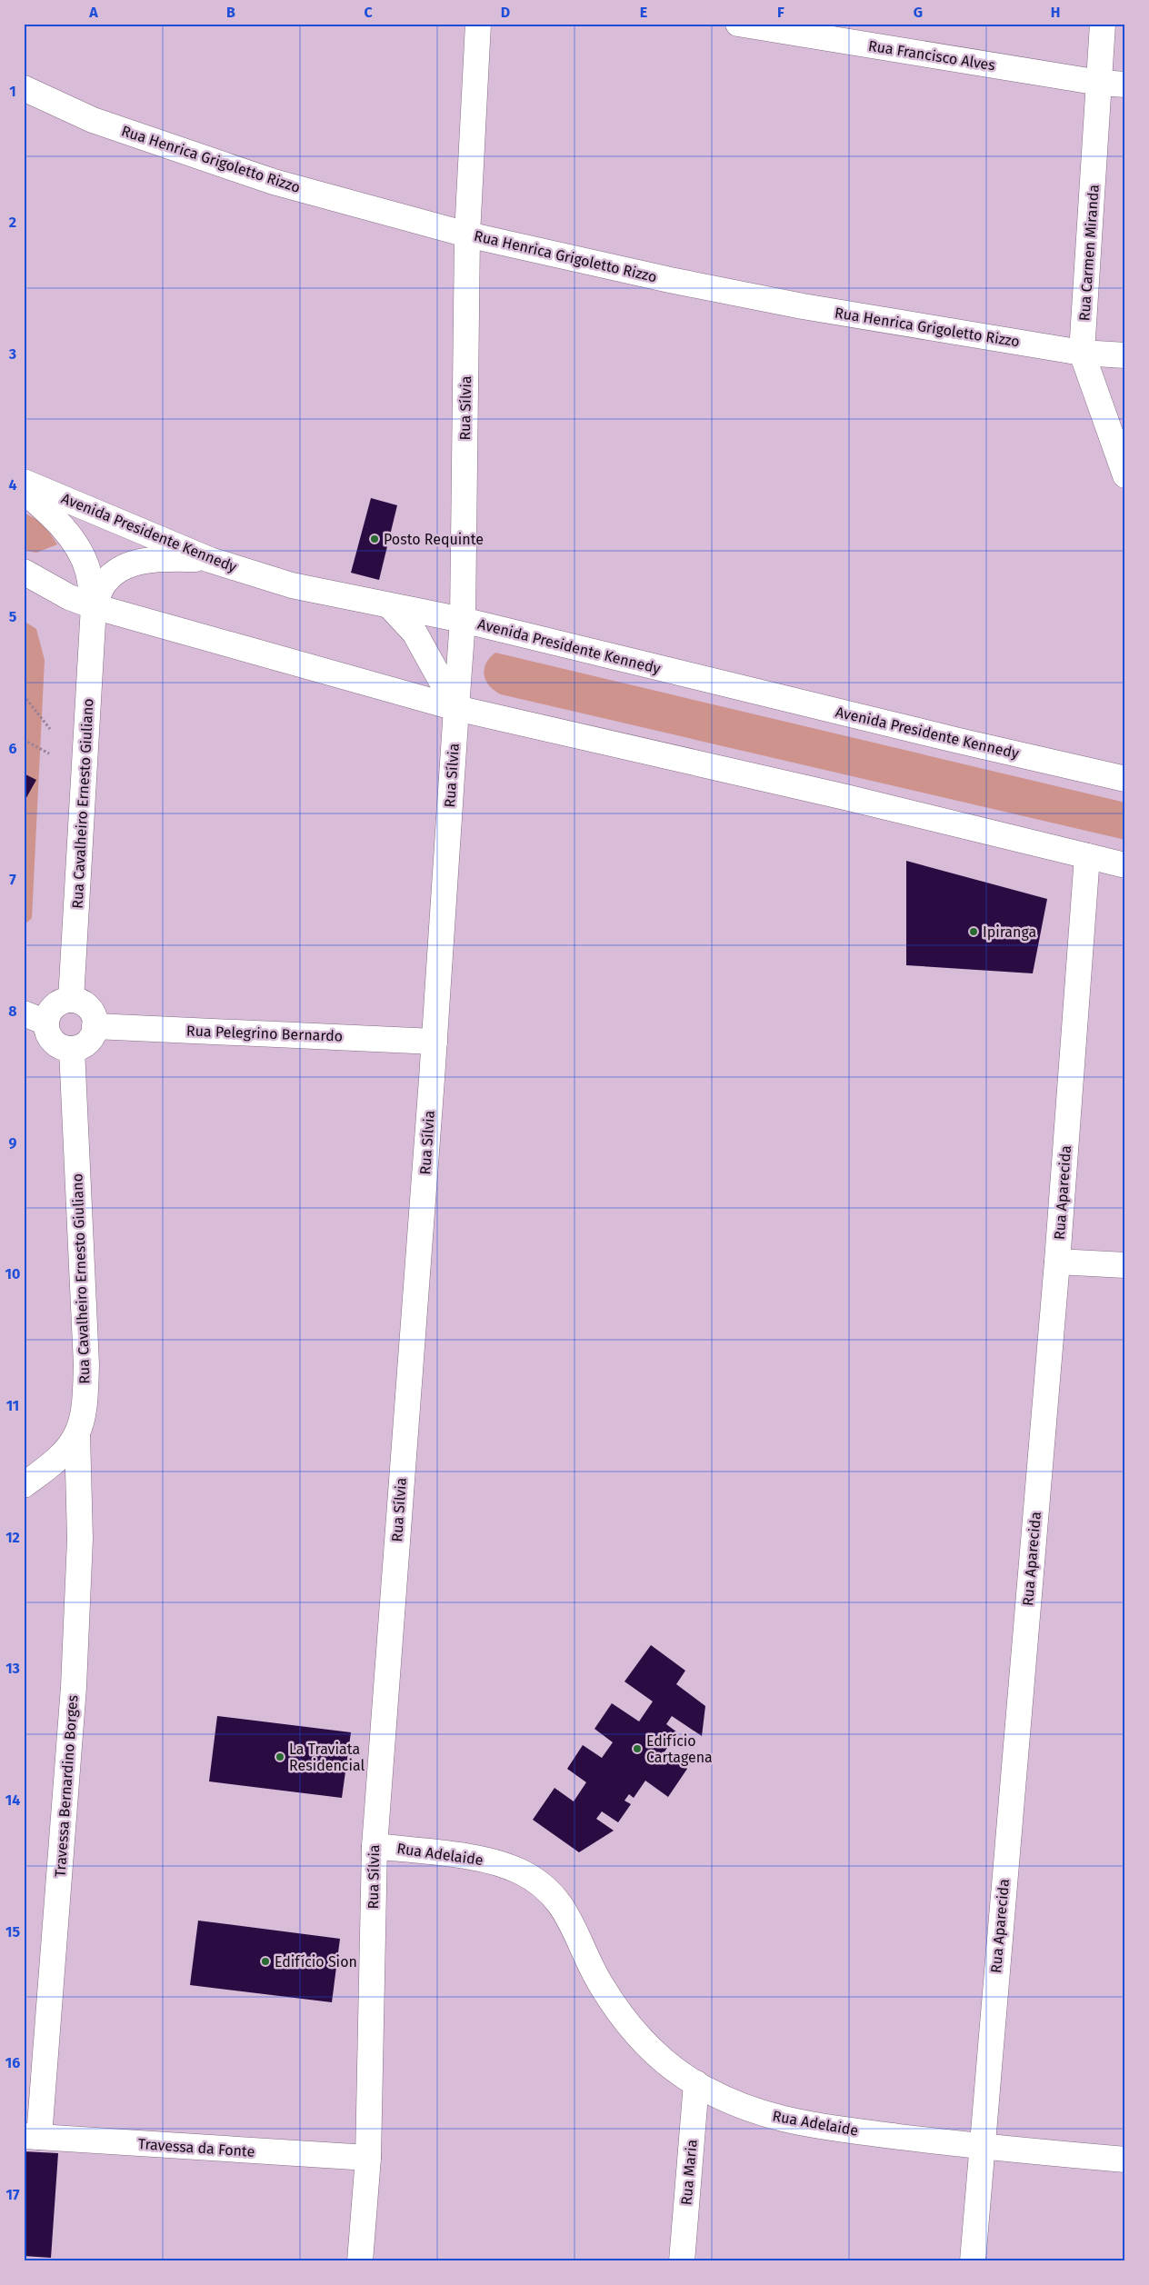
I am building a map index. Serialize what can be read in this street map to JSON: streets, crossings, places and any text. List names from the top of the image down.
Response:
{
  "streets": {
    "street": [
      "Rua Francisco Alves",
      "Rua Henrica Grigoletto Rizzo",
      "Rua Carmen Miranda",
      "Rua Sílvia",
      "Avenida Presidente Kennedy",
      "Rua Cavalheiro Ernesto Giuliano",
      "Rua Pelegrino Bernardo",
      "Rua Aparecida",
      "Travessa Bernardino Borges",
      "Rua Adelaide",
      "Travessa da Fonte",
      "Rua Maria"
    ]
  },
  "crossings": [
    ["Rua Francisco Alves", "Rua Carmen Miranda"],
    ["Rua Henrica Grigoletto Rizzo", "Rua Carmen Miranda"],
    ["Rua Henrica Grigoletto Rizzo", "Rua Sílvia"],
    ["Rua Sílvia", "Avenida Presidente Kennedy"],
    ["Rua Sílvia", "Rua Pelegrino Bernardo"],
    ["Rua Sílvia", "Rua Adelaide"],
    ["Rua Sílvia", "Travessa da Fonte"],
    ["Rua Cavalheiro Ernesto Giuliano", "Rua Pelegrino Bernardo"],
    ["Rua Cavalheiro Ernesto Giuliano", "Travessa Bernardino Borges"],
    ["Rua Aparecida", "Rua Adelaide"],
    ["Travessa Bernardino Borges", "Travessa da Fonte"],
    ["Rua Adelaide", "Rua Maria"]
  ],
  "places": [
    "Posto Requinte",
    "Ipiranga",
    "Edifício Cartagena",
    "La Traviata Residencial",
    "Edifício Sion"
  ],
  "grid": {
    "columns": [
      "A",
      "B",
      "C",
      "D",
      "E",
      "F",
      "G",
      "H"
    ],
    "rows": [
      "1",
      "2",
      "3",
      "4",
      "5",
      "6",
      "7",
      "8",
      "9",
      "10",
      "11",
      "12",
      "13",
      "14",
      "15",
      "16",
      "17"
    ]
  }
}
